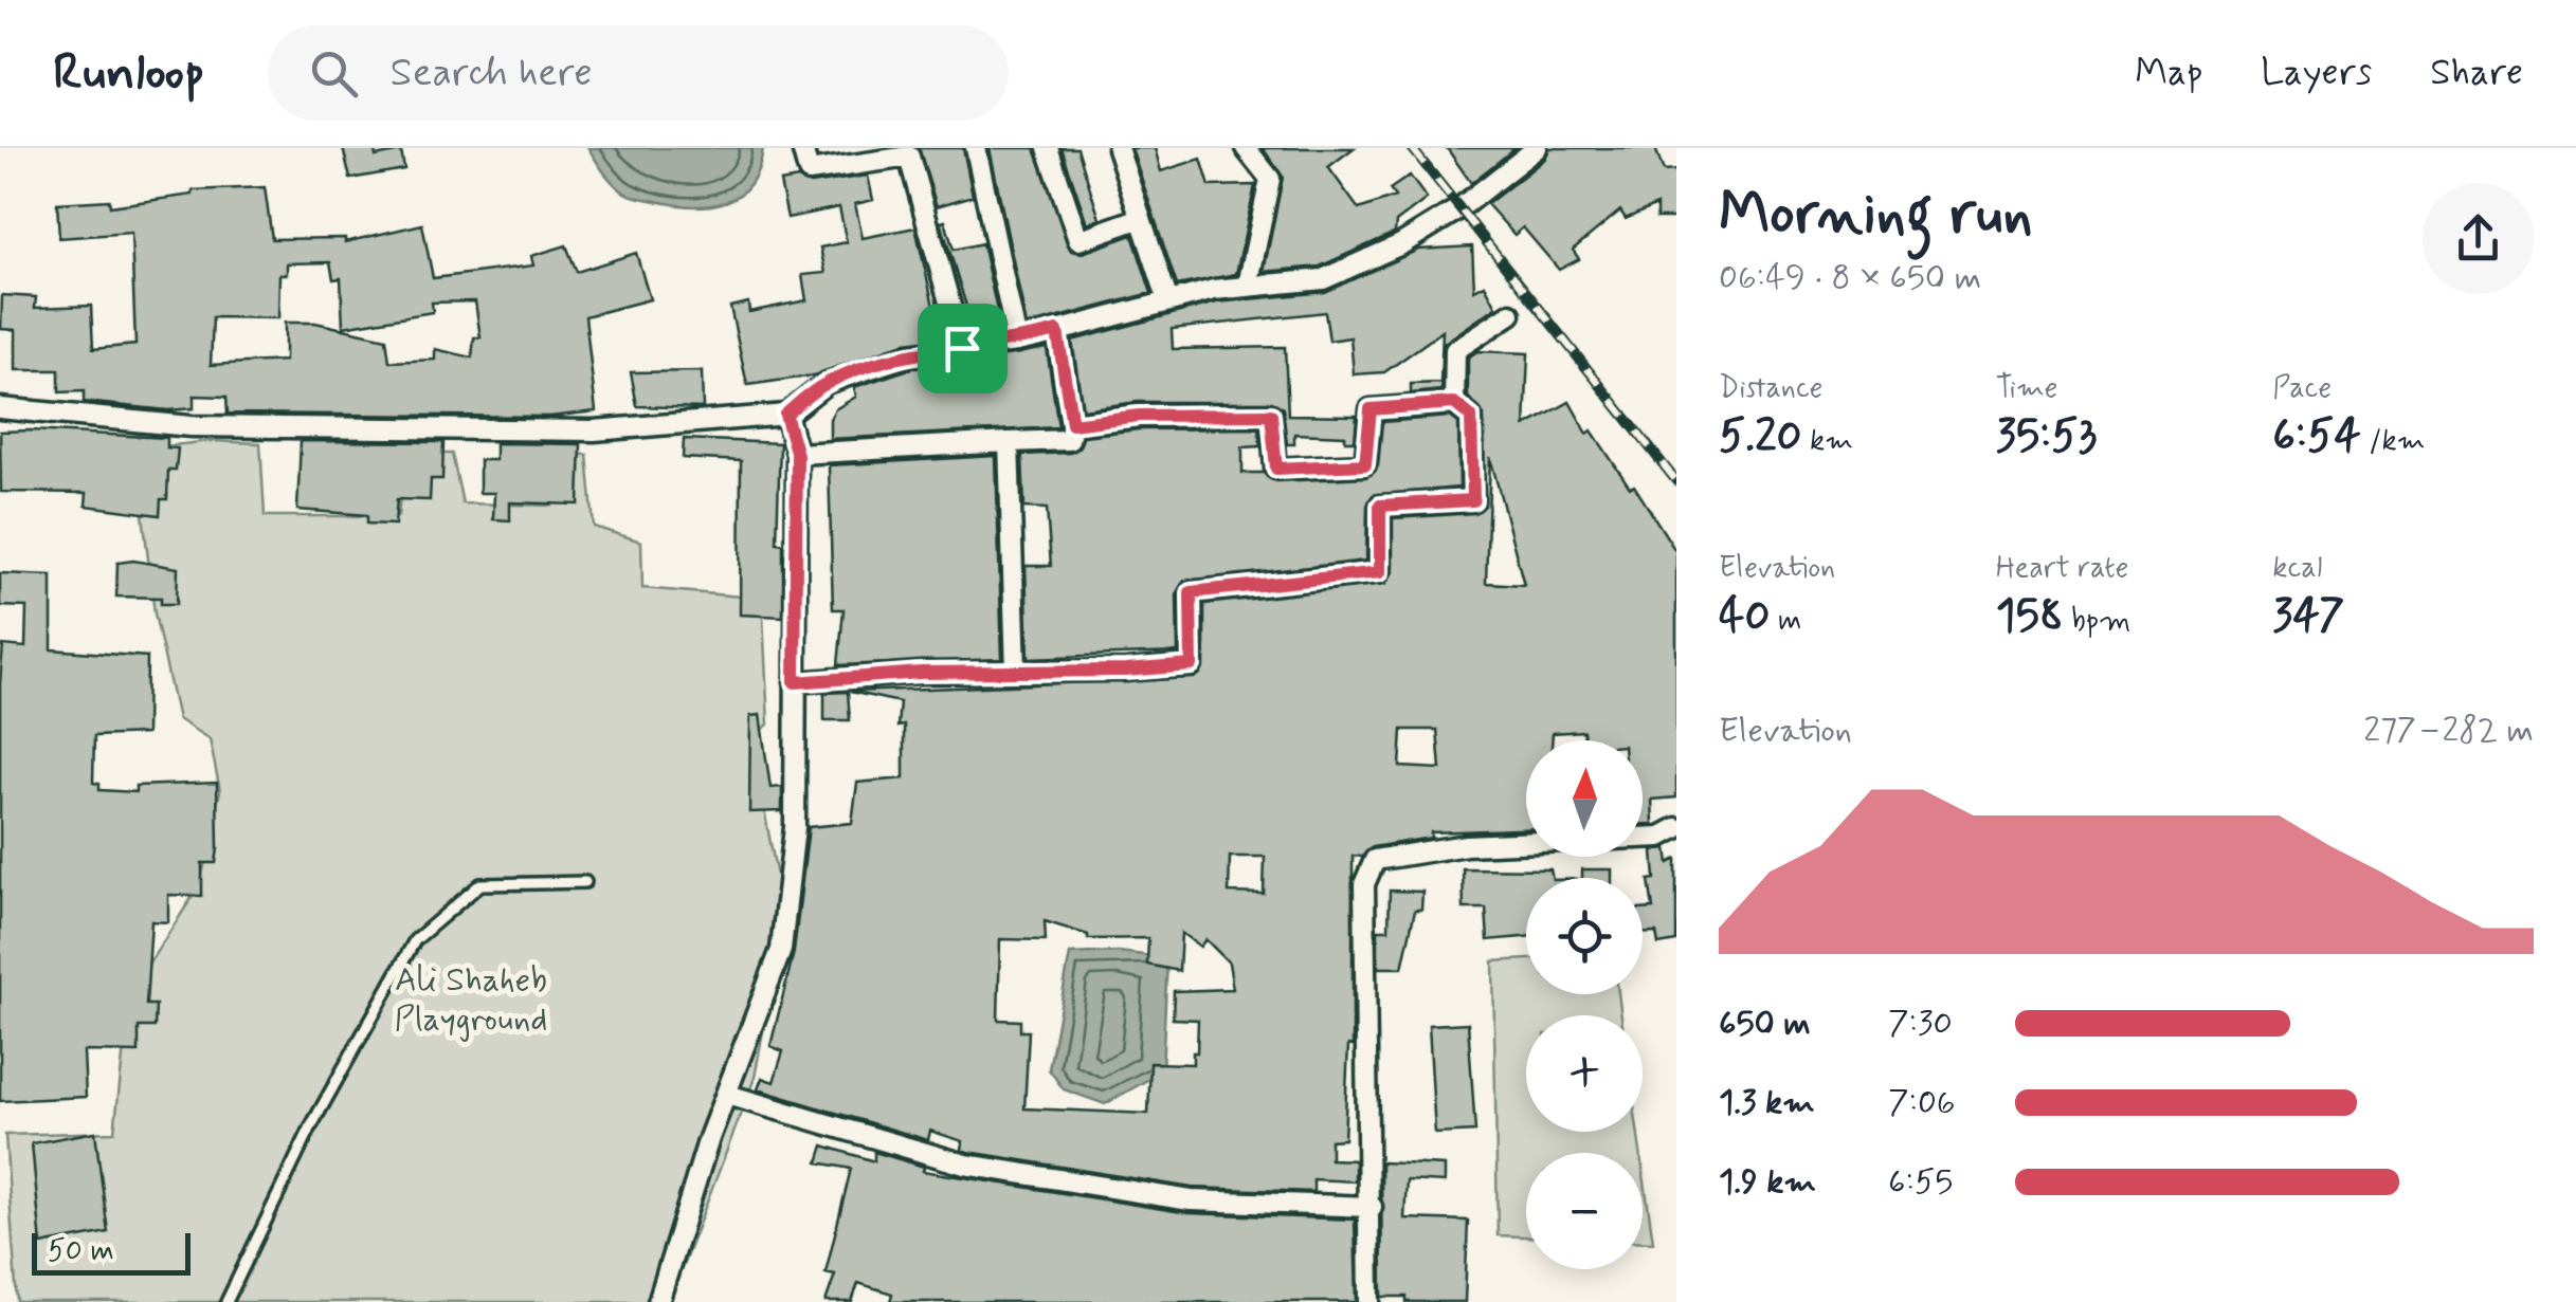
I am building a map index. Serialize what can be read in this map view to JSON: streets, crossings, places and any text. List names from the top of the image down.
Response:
{
  "parks": ["Ali Shaheb Playground"],
  "scale_bar": "50 m",
  "north": "top",
  "page": {
    "header": "Runloop",
    "search": "Search here",
    "nav": ["Map", "Layers", "Share"],
    "heading": ["Morning run", "06:49 · 8 × 650 m"],
    "stats": [
      ["Distance", "5.20 km"],
      ["Time", "35:53"],
      ["Pace", "6:54 /km"],
      ["Elevation", "40 m"],
      ["Heart rate", "158 bpm"],
      ["kcal", "347"]
    ],
    "chart": ["Elevation", "277–282 m"],
    "map_buttons": ["+", "−"],
    "list": [
      {
        "name": "650 m",
        "note": "7:30"
      },
      {
        "name": "1.3 km",
        "note": "7:06"
      },
      {
        "name": "1.9 km",
        "note": "6:55"
      }
    ],
    "scale": "50 m"
  }
}
